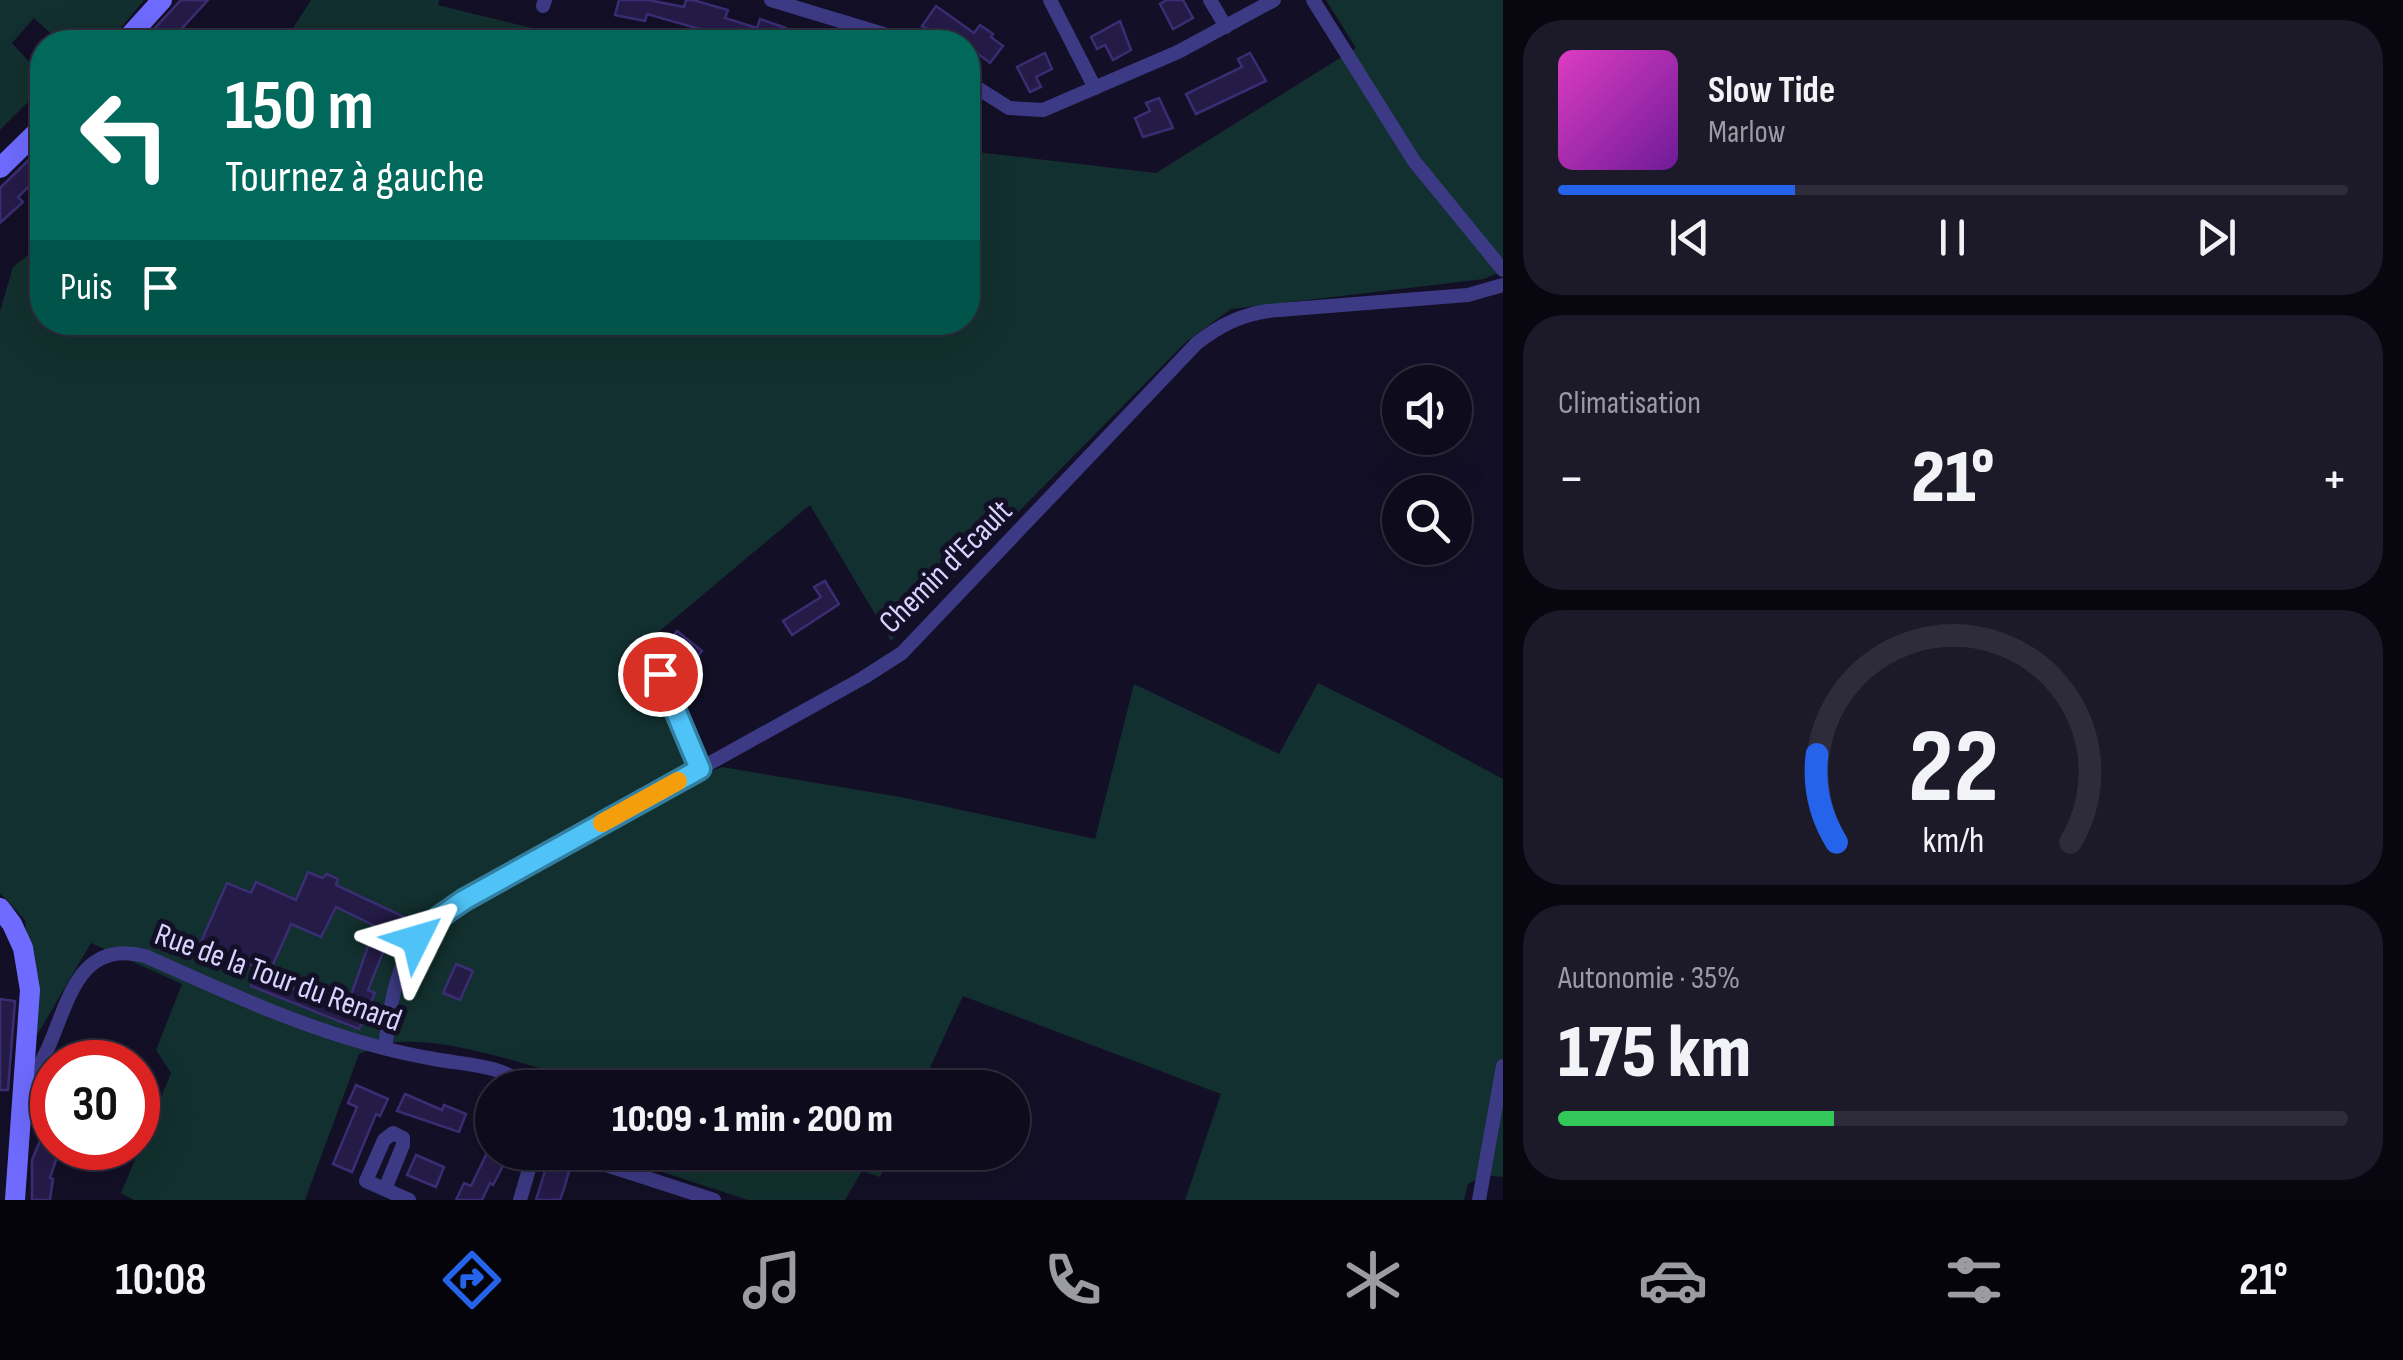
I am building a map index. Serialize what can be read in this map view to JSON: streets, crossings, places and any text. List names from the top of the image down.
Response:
{
  "streets": {
    "street": ["Chemin d'Ecault", "Rue de la Tour du Renard"]
  },
  "crossings": [
    ["Chemin d'Ecault", "Rue de la Tour du Renard"]
  ],
  "page": {
    "turn": ["150 m", "Tournez à gauche"],
    "song": ["Slow Tide", "Marlow"],
    "then": "Puis",
    "tile": [
      "Climatisation",
      ["Autonomie · 35%", "175 km"]
    ],
    "heat": ["−", "21°", "+"],
    "limit": "30",
    "trip": "10:09 · 1 min · 200 m",
    "tabs": ["10:08", "21°"],
    "gauge": ["22", "km/h"]
  }
}
